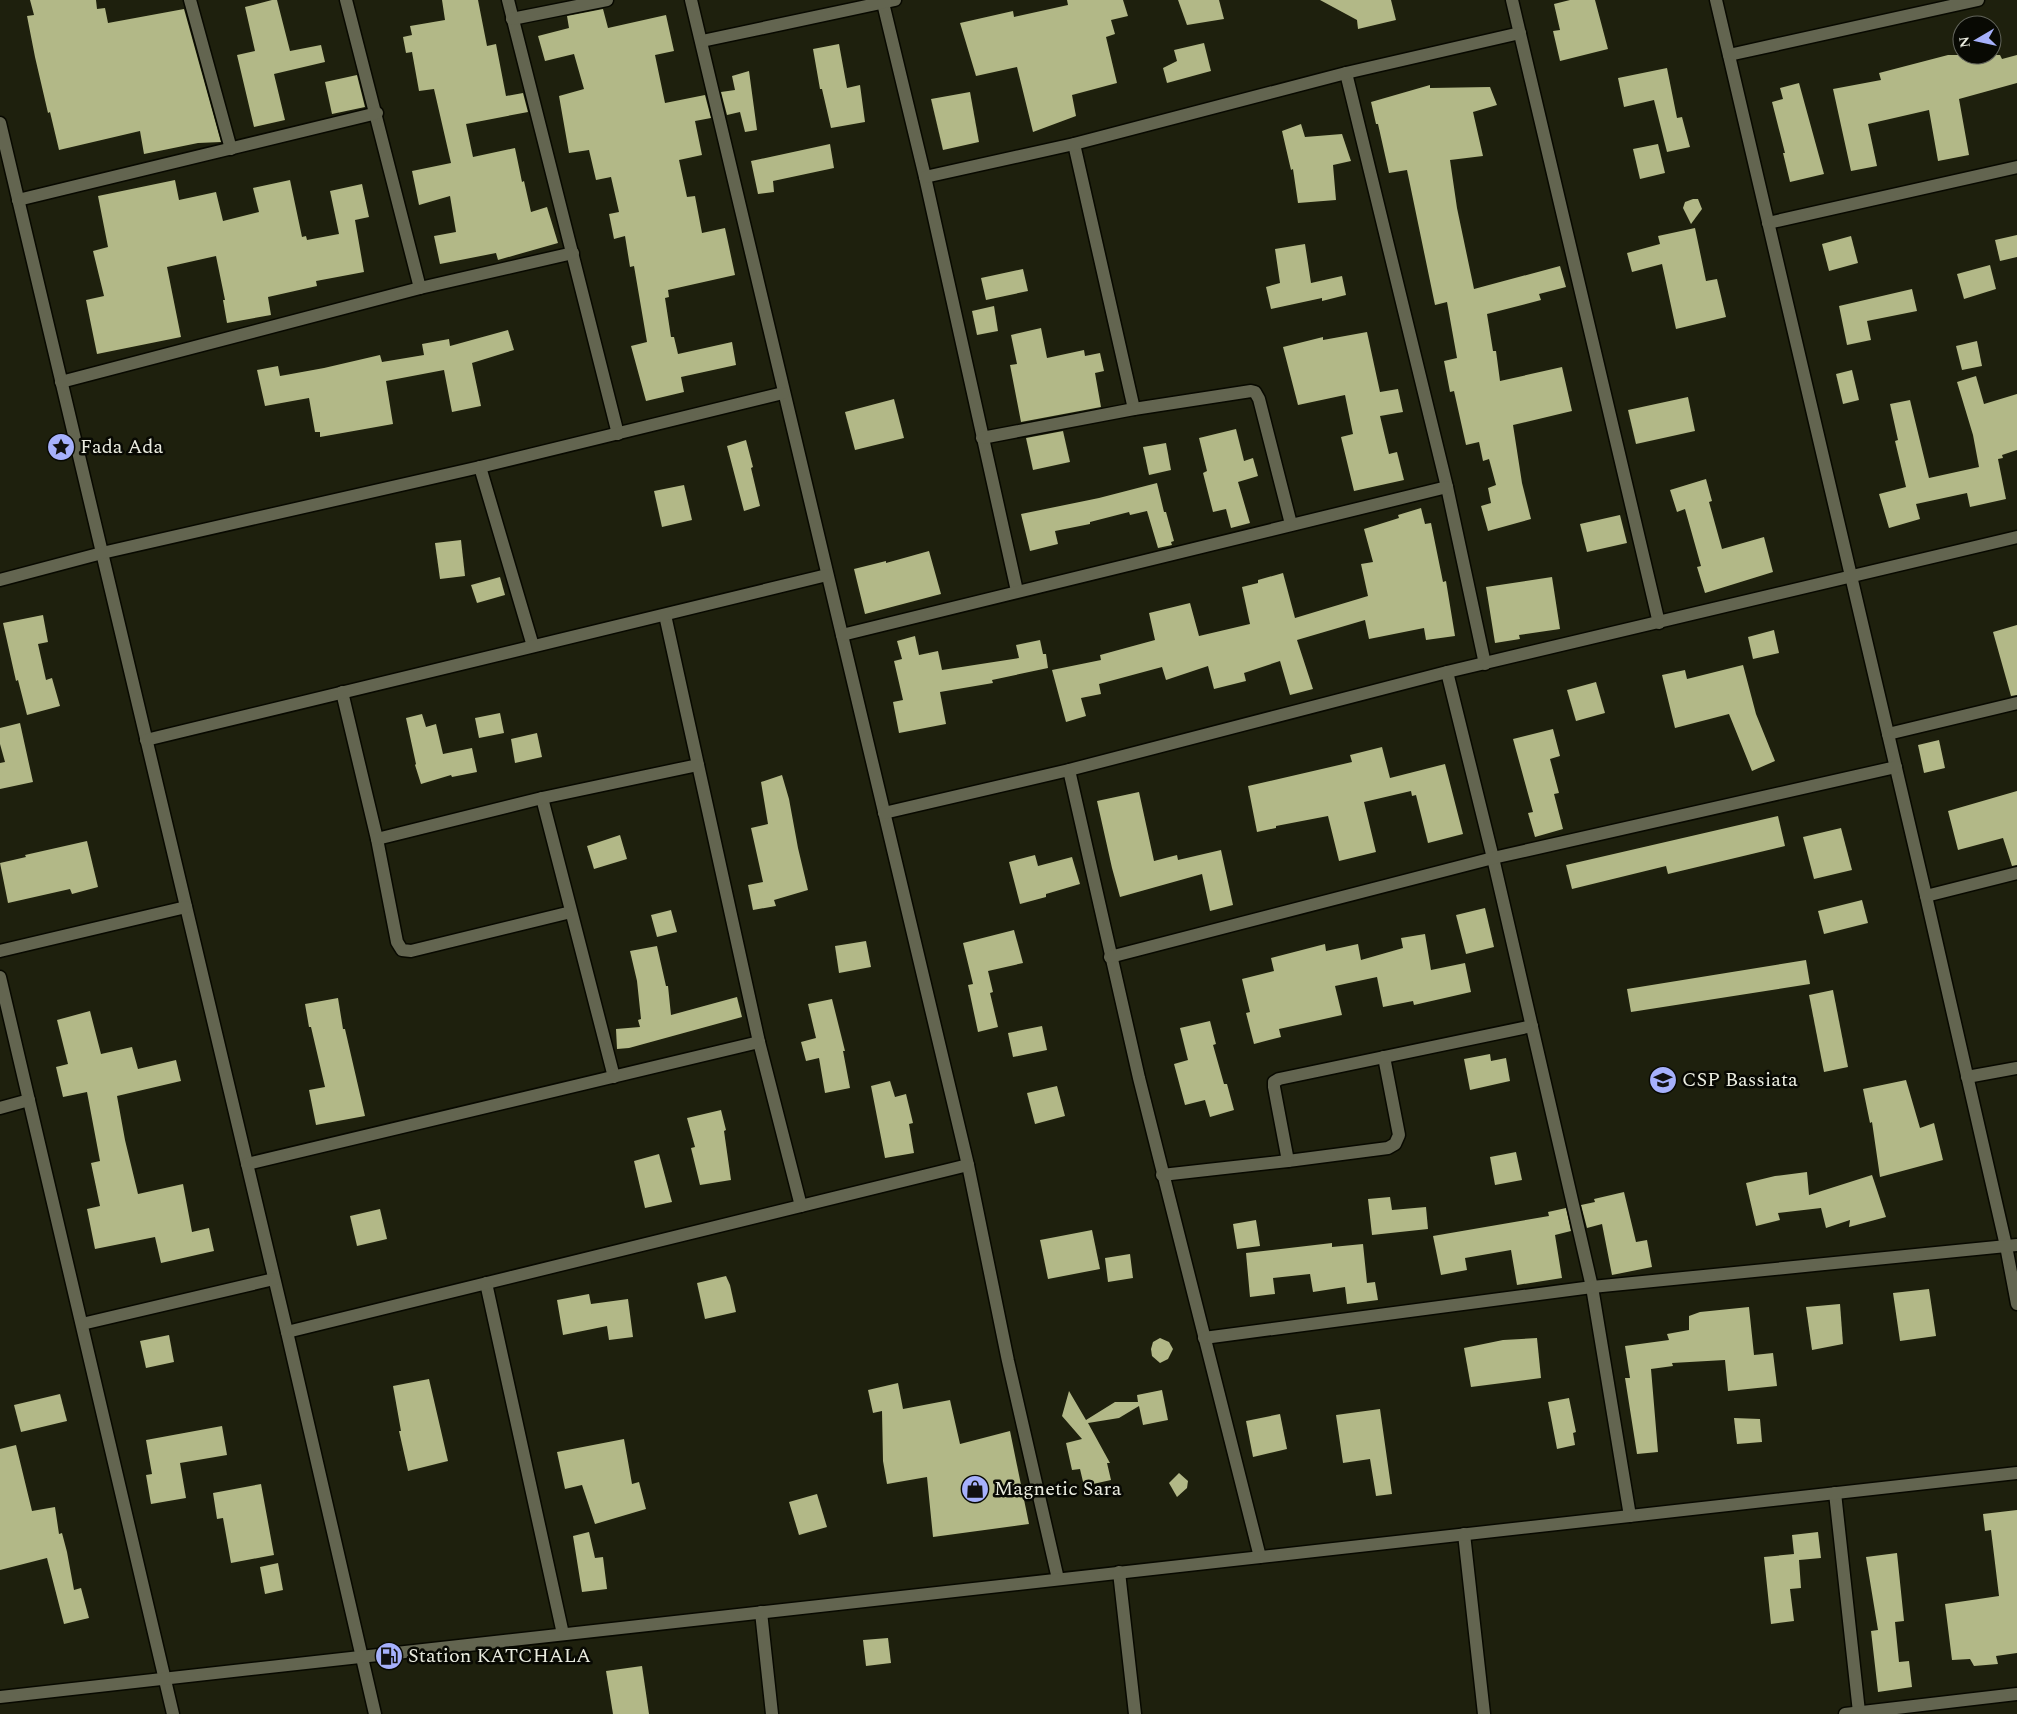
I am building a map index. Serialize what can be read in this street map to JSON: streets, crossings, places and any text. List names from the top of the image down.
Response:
{
  "places": {
    "place": ["Fada Ada"],
    "school or university": ["CSP Bassiata"],
    "shop": ["Magnetic Sara"],
    "fuel station": ["Station KATCHALA"]
  },
  "north": "left"
}
